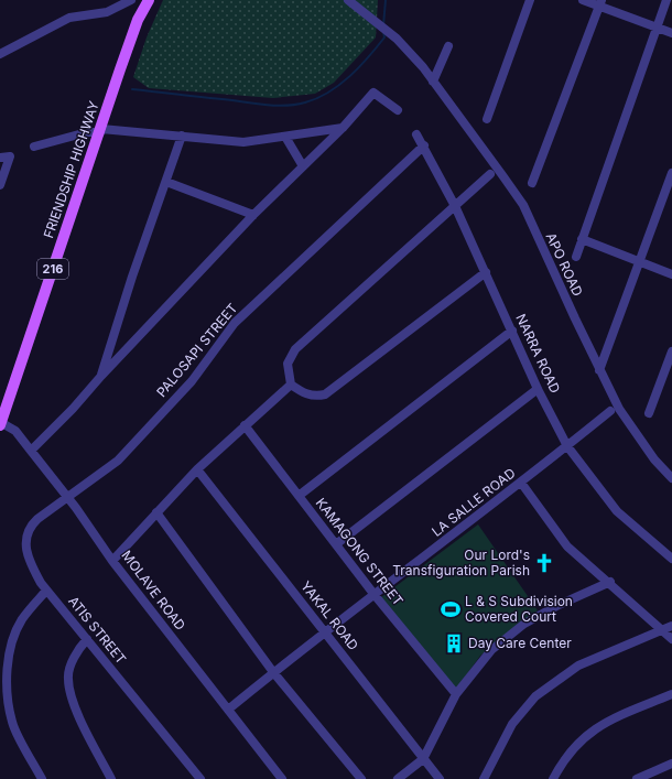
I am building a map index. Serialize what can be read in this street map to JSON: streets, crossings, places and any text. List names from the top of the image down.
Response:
{
  "streets": {
    "main road": ["FRIENDSHIP HIGHWAY", "216"],
    "street": [
      "APO ROAD",
      "PALOSAPI STREET",
      "NARRA ROAD",
      "LA SALLE ROAD",
      "KAMAGONG STREET",
      "MOLAVE ROAD",
      "YAKAL ROAD",
      "ATIS STREET"
    ]
  },
  "crossings": [
    ["FRIENDSHIP HIGHWAY", "MOLAVE ROAD"],
    ["PALOSAPI STREET", "NARRA ROAD"],
    ["PALOSAPI STREET", "MOLAVE ROAD"],
    ["PALOSAPI STREET", "ATIS STREET"],
    ["NARRA ROAD", "LA SALLE ROAD"],
    ["LA SALLE ROAD", "KAMAGONG STREET"],
    ["LA SALLE ROAD", "MOLAVE ROAD"],
    ["LA SALLE ROAD", "YAKAL ROAD"],
    ["MOLAVE ROAD", "ATIS STREET"]
  ],
  "places": {
    "church": ["Our Lord's Transfiguration Parish"],
    "sports": ["L & S Subdivision Covered Court"],
    "building": ["Day Care Center"]
  }
}
